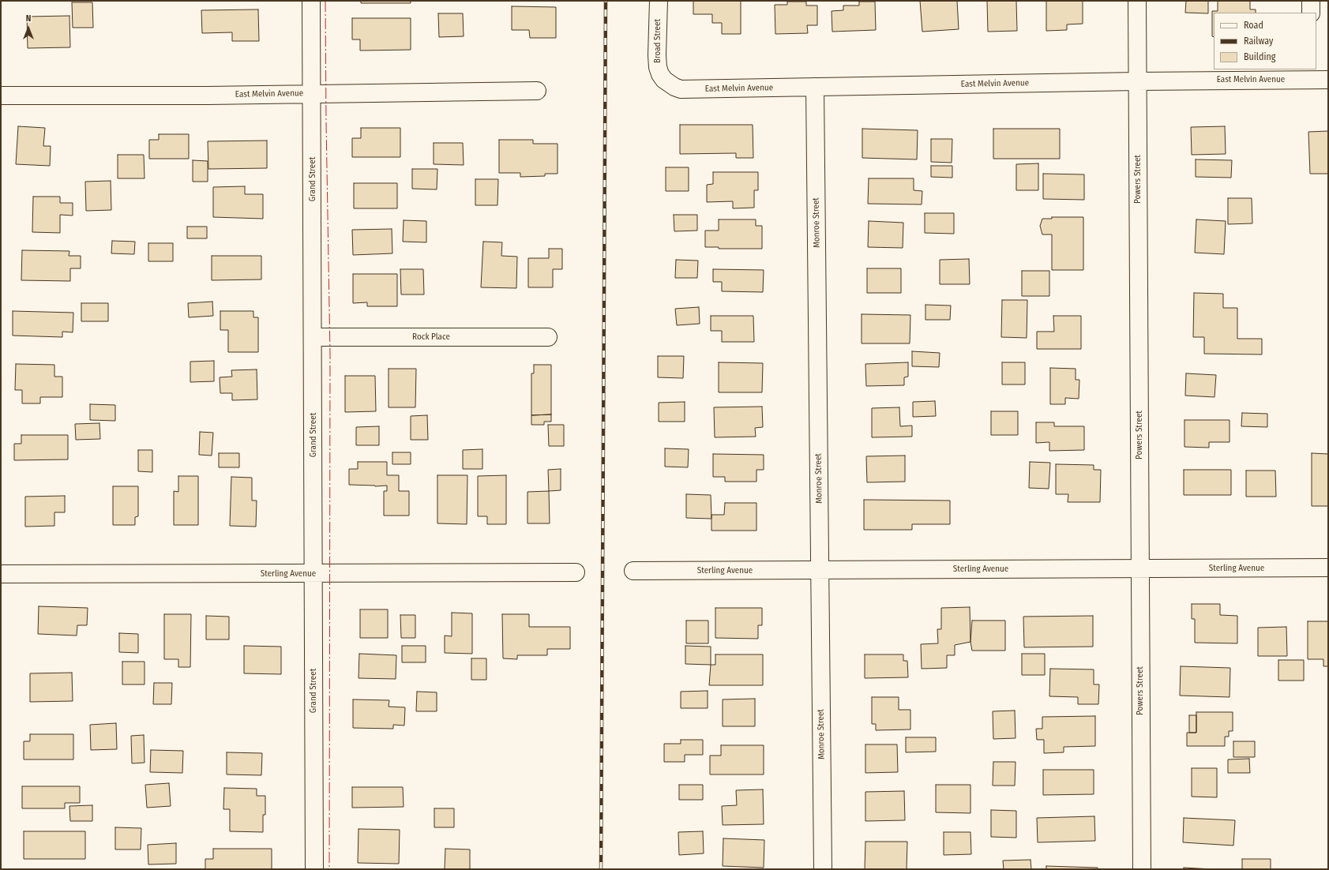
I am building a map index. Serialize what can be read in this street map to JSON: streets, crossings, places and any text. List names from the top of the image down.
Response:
{
  "streets": {
    "street": [
      "Broad Street",
      "East Melvin Avenue",
      "Grand Street",
      "Powers Street",
      "Monroe Street",
      "Rock Place",
      "Sterling Avenue"
    ]
  },
  "crossings": [
    ["Broad Street", "East Melvin Avenue"],
    ["East Melvin Avenue", "Grand Street"],
    ["East Melvin Avenue", "Powers Street"],
    ["East Melvin Avenue", "Monroe Street"],
    ["Grand Street", "Rock Place"],
    ["Grand Street", "Sterling Avenue"],
    ["Powers Street", "Sterling Avenue"],
    ["Monroe Street", "Sterling Avenue"]
  ],
  "legend": ["Road", "Railway", "Building"],
  "north": "top"
}
